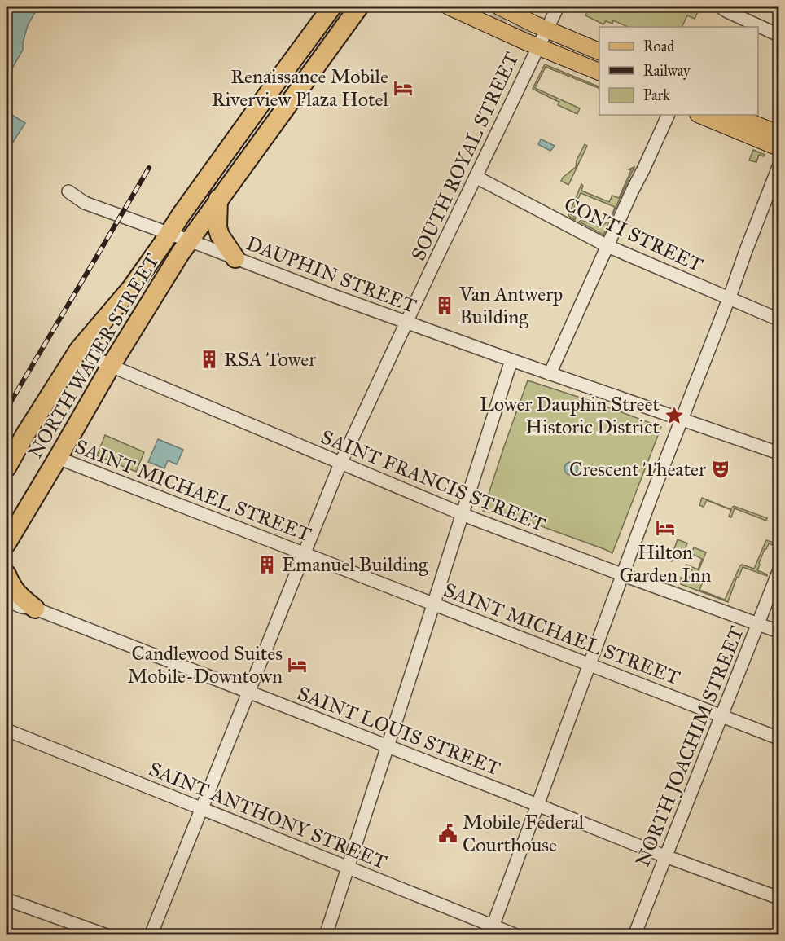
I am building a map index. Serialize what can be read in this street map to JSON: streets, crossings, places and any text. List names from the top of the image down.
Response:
{
  "streets": {
    "highway": ["NORTH WATER STREET"],
    "street": [
      "SOUTH ROYAL STREET",
      "CONTI STREET",
      "DAUPHIN STREET",
      "SAINT FRANCIS STREET",
      "SAINT MICHAEL STREET",
      "SAINT LOUIS STREET",
      "NORTH JOACHIM STREET",
      "SAINT ANTHONY STREET"
    ]
  },
  "crossings": [
    ["SOUTH ROYAL STREET", "CONTI STREET"],
    ["SOUTH ROYAL STREET", "DAUPHIN STREET"],
    ["SOUTH ROYAL STREET", "SAINT FRANCIS STREET"],
    ["SOUTH ROYAL STREET", "SAINT MICHAEL STREET"],
    ["SOUTH ROYAL STREET", "SAINT LOUIS STREET"],
    ["SOUTH ROYAL STREET", "SAINT ANTHONY STREET"],
    ["DAUPHIN STREET", "NORTH WATER STREET"],
    ["NORTH WATER STREET", "SAINT FRANCIS STREET"],
    ["NORTH WATER STREET", "SAINT MICHAEL STREET"],
    ["SAINT FRANCIS STREET", "NORTH JOACHIM STREET"],
    ["SAINT MICHAEL STREET", "NORTH JOACHIM STREET"],
    ["SAINT LOUIS STREET", "NORTH JOACHIM STREET"]
  ],
  "places": {
    "hotel": ["Renaissance Mobile Riverview Plaza Hotel", "Hilton Garden Inn", "Candlewood Suites Mobile-Downtown"],
    "building": ["Van Antwerp Building", "RSA Tower", "Emanuel Building"],
    "place": ["Lower Dauphin Street Historic District"],
    "theatre": ["Crescent Theater"],
    "public building": ["Mobile Federal Courthouse"]
  },
  "legend": ["Road", "Railway", "Park"]
}
